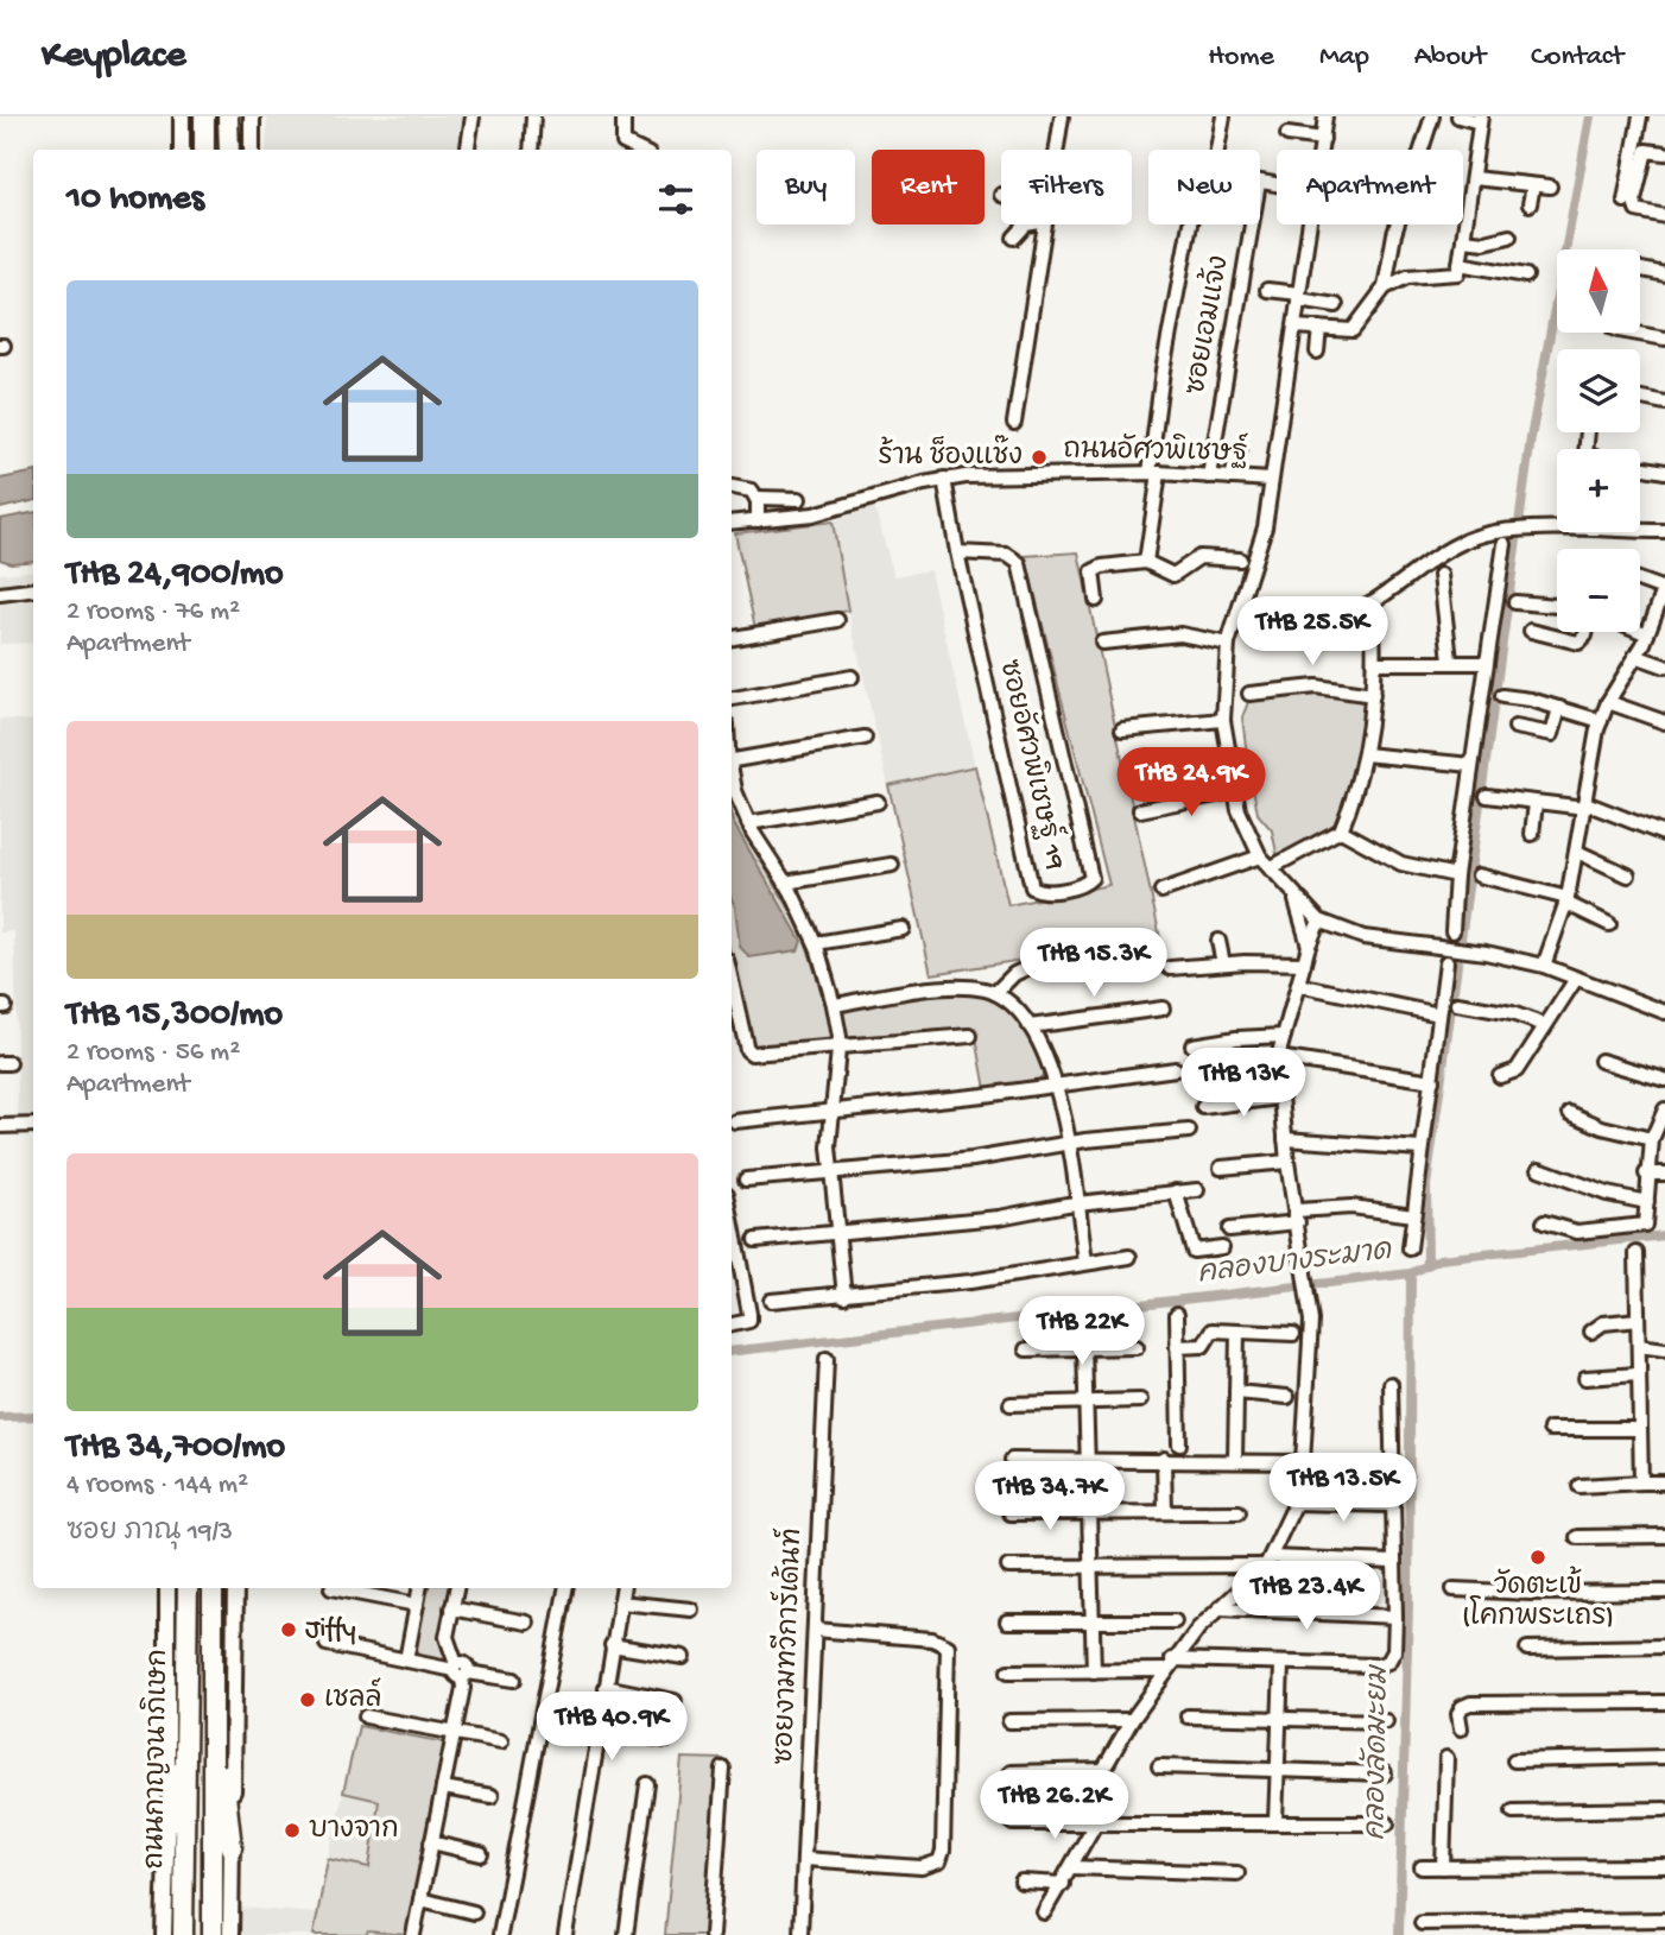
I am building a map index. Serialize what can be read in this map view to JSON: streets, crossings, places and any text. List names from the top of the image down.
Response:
{
  "streets": {
    "highway": ["ถนนกาญจนาภิเษก"],
    "street": [
      "ซอยเอมแจ้ง",
      "ถนนอัศวพิเชษฐ์",
      "ซอยอัศวพิเชษฐ์ 19",
      "ซอยงามทวีการ์เด้นท์"
    ]
  },
  "crossings": [
    ["ซอยเอมแจ้ง", "ถนนอัศวพิเชษฐ์"],
    ["ถนนอัศวพิเชษฐ์", "ซอยอัศวพิเชษฐ์ 19"]
  ],
  "water": ["คลองบางระมาด", "คลองลัดมะยม"],
  "places": [
    "ร้าน ช็องแช๊ง",
    "วัดตะเข้ (โคกพระเถร)",
    "Jiffy",
    "เชลล์",
    "บางจาก"
  ],
  "north": "top",
  "page": {
    "header": "Keyplace",
    "nav": [
      "Home",
      "Map",
      "About",
      "Contact"
    ],
    "chip": [
      "Buy",
      "Rent",
      "Filters",
      "New",
      "Apartment"
    ],
    "heading": "10 homes",
    "map_buttons": ["+", "−"],
    "list": [
      {
        "name": "THB 24,900/mo",
        "note": "2 rooms · 76 m² · Apartment"
      },
      {
        "name": "THB 15,300/mo",
        "note": "2 rooms · 56 m² · Apartment"
      },
      {
        "name": "THB 34,700/mo",
        "note": "4 rooms · 144 m² · ซอย ภาณุ 19/3"
      }
    ],
    "price": [
      "THB 25.5K",
      "THB 24.9K",
      "THB 15.3K",
      "THB 13K",
      "THB 22K",
      "THB 13.5K",
      "THB 34.7K",
      "THB 23.4K",
      "THB 40.9K",
      "THB 26.2K"
    ]
  }
}
